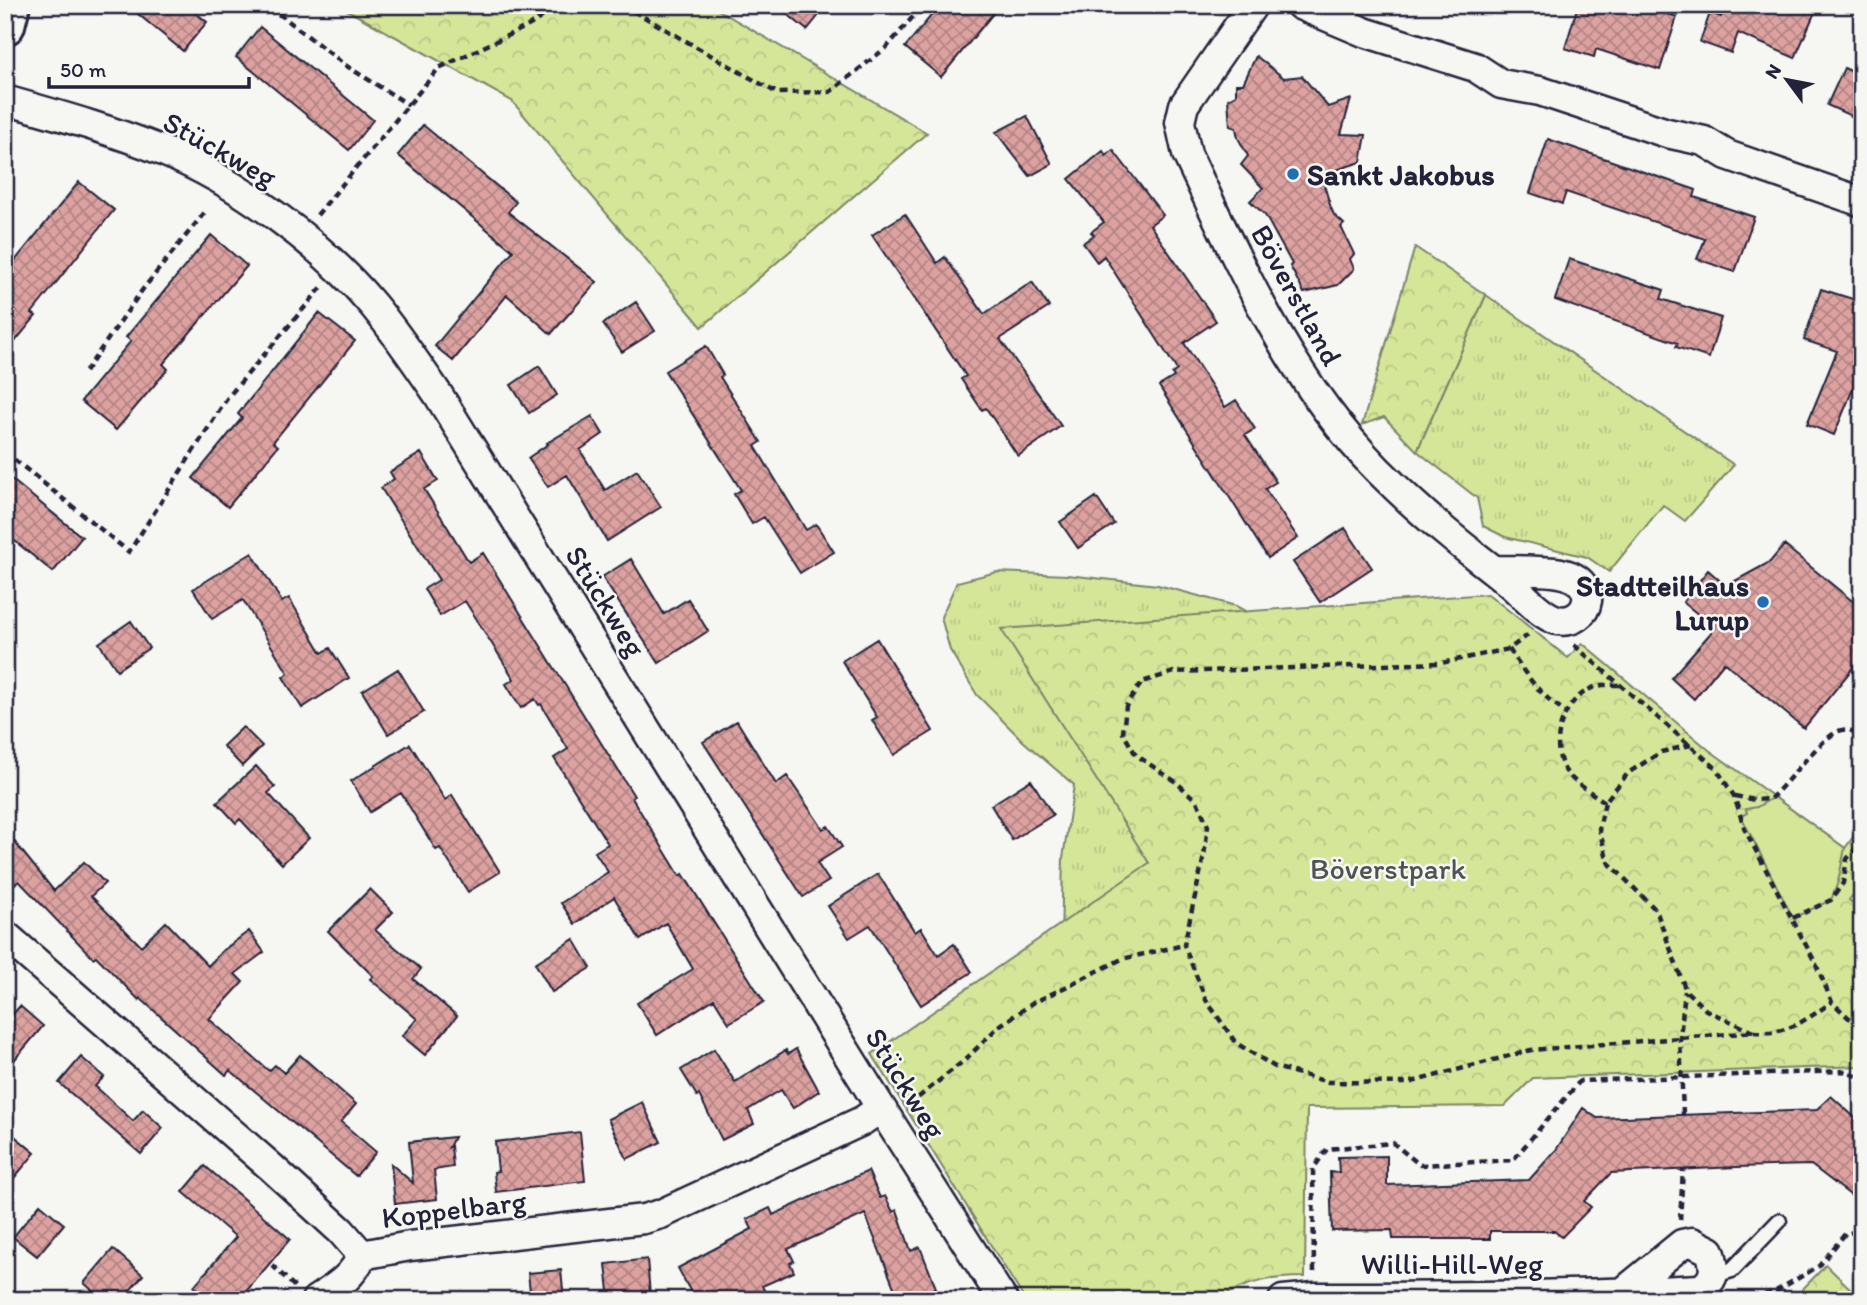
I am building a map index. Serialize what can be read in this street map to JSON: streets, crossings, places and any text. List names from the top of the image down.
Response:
{
  "streets": {
    "street": [
      "Stückweg",
      "Böverstland",
      "Koppelbarg",
      "Willi-Hill-Weg"
    ]
  },
  "crossings": [
    ["Stückweg", "Koppelbarg"]
  ],
  "parks": ["Böverstpark"],
  "places": ["Sankt Jakobus", "Stadtteilhaus Lurup"],
  "scale_bar": "50 m",
  "north": "top left"
}
